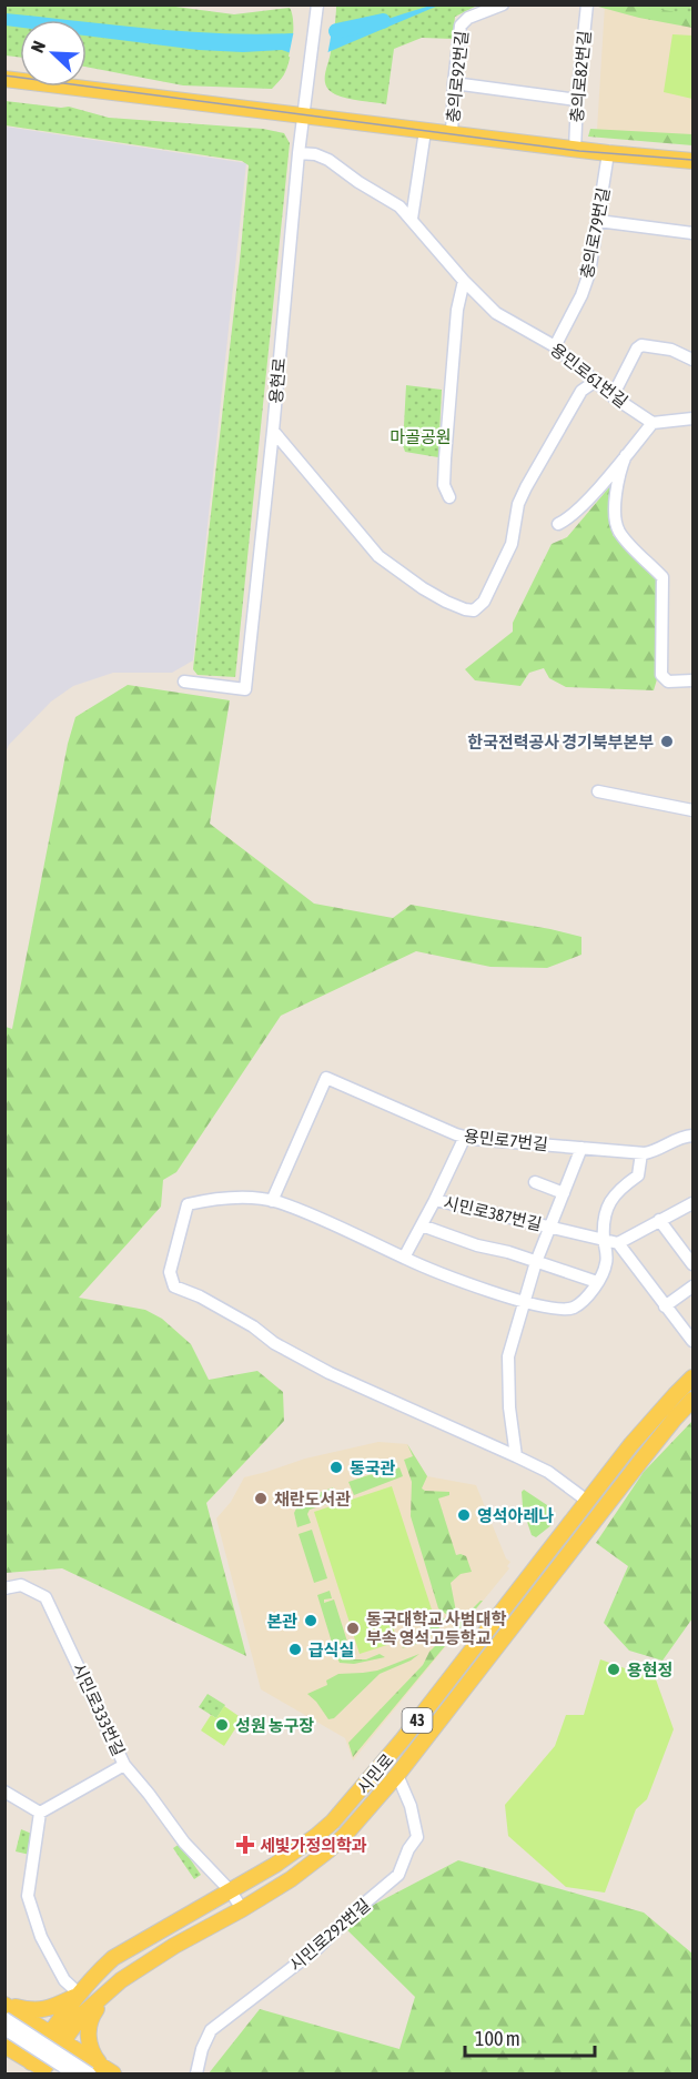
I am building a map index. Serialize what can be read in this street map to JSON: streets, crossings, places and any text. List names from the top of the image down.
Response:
{
  "streets": {
    "main road": ["43", "시민로"],
    "street": [
      "충의로92번길",
      "충의로82번길",
      "충의로79번길",
      "용민로61번길",
      "용현로",
      "용민로7번길",
      "시민로387번길",
      "시민로333번길",
      "시민로292번길"
    ]
  },
  "crossings": [
    ["충의로79번길", "용민로61번길"],
    ["용민로61번길", "용현로"],
    ["시민로333번길", "시민로"],
    ["시민로", "시민로292번길"]
  ],
  "parks": ["마골공원"],
  "places": {
    "other": [
      "한국전력공사 경기북부본부",
      "동국관",
      "채란도서관",
      "영석아레나",
      "본관",
      "동국대학교 사범대학 부속 영석고등학교",
      "급식실",
      "용현정",
      "성원 농구장"
    ],
    "health": ["세빛가정의학과"]
  },
  "scale_bar": "100 m",
  "north": "top left"
}
